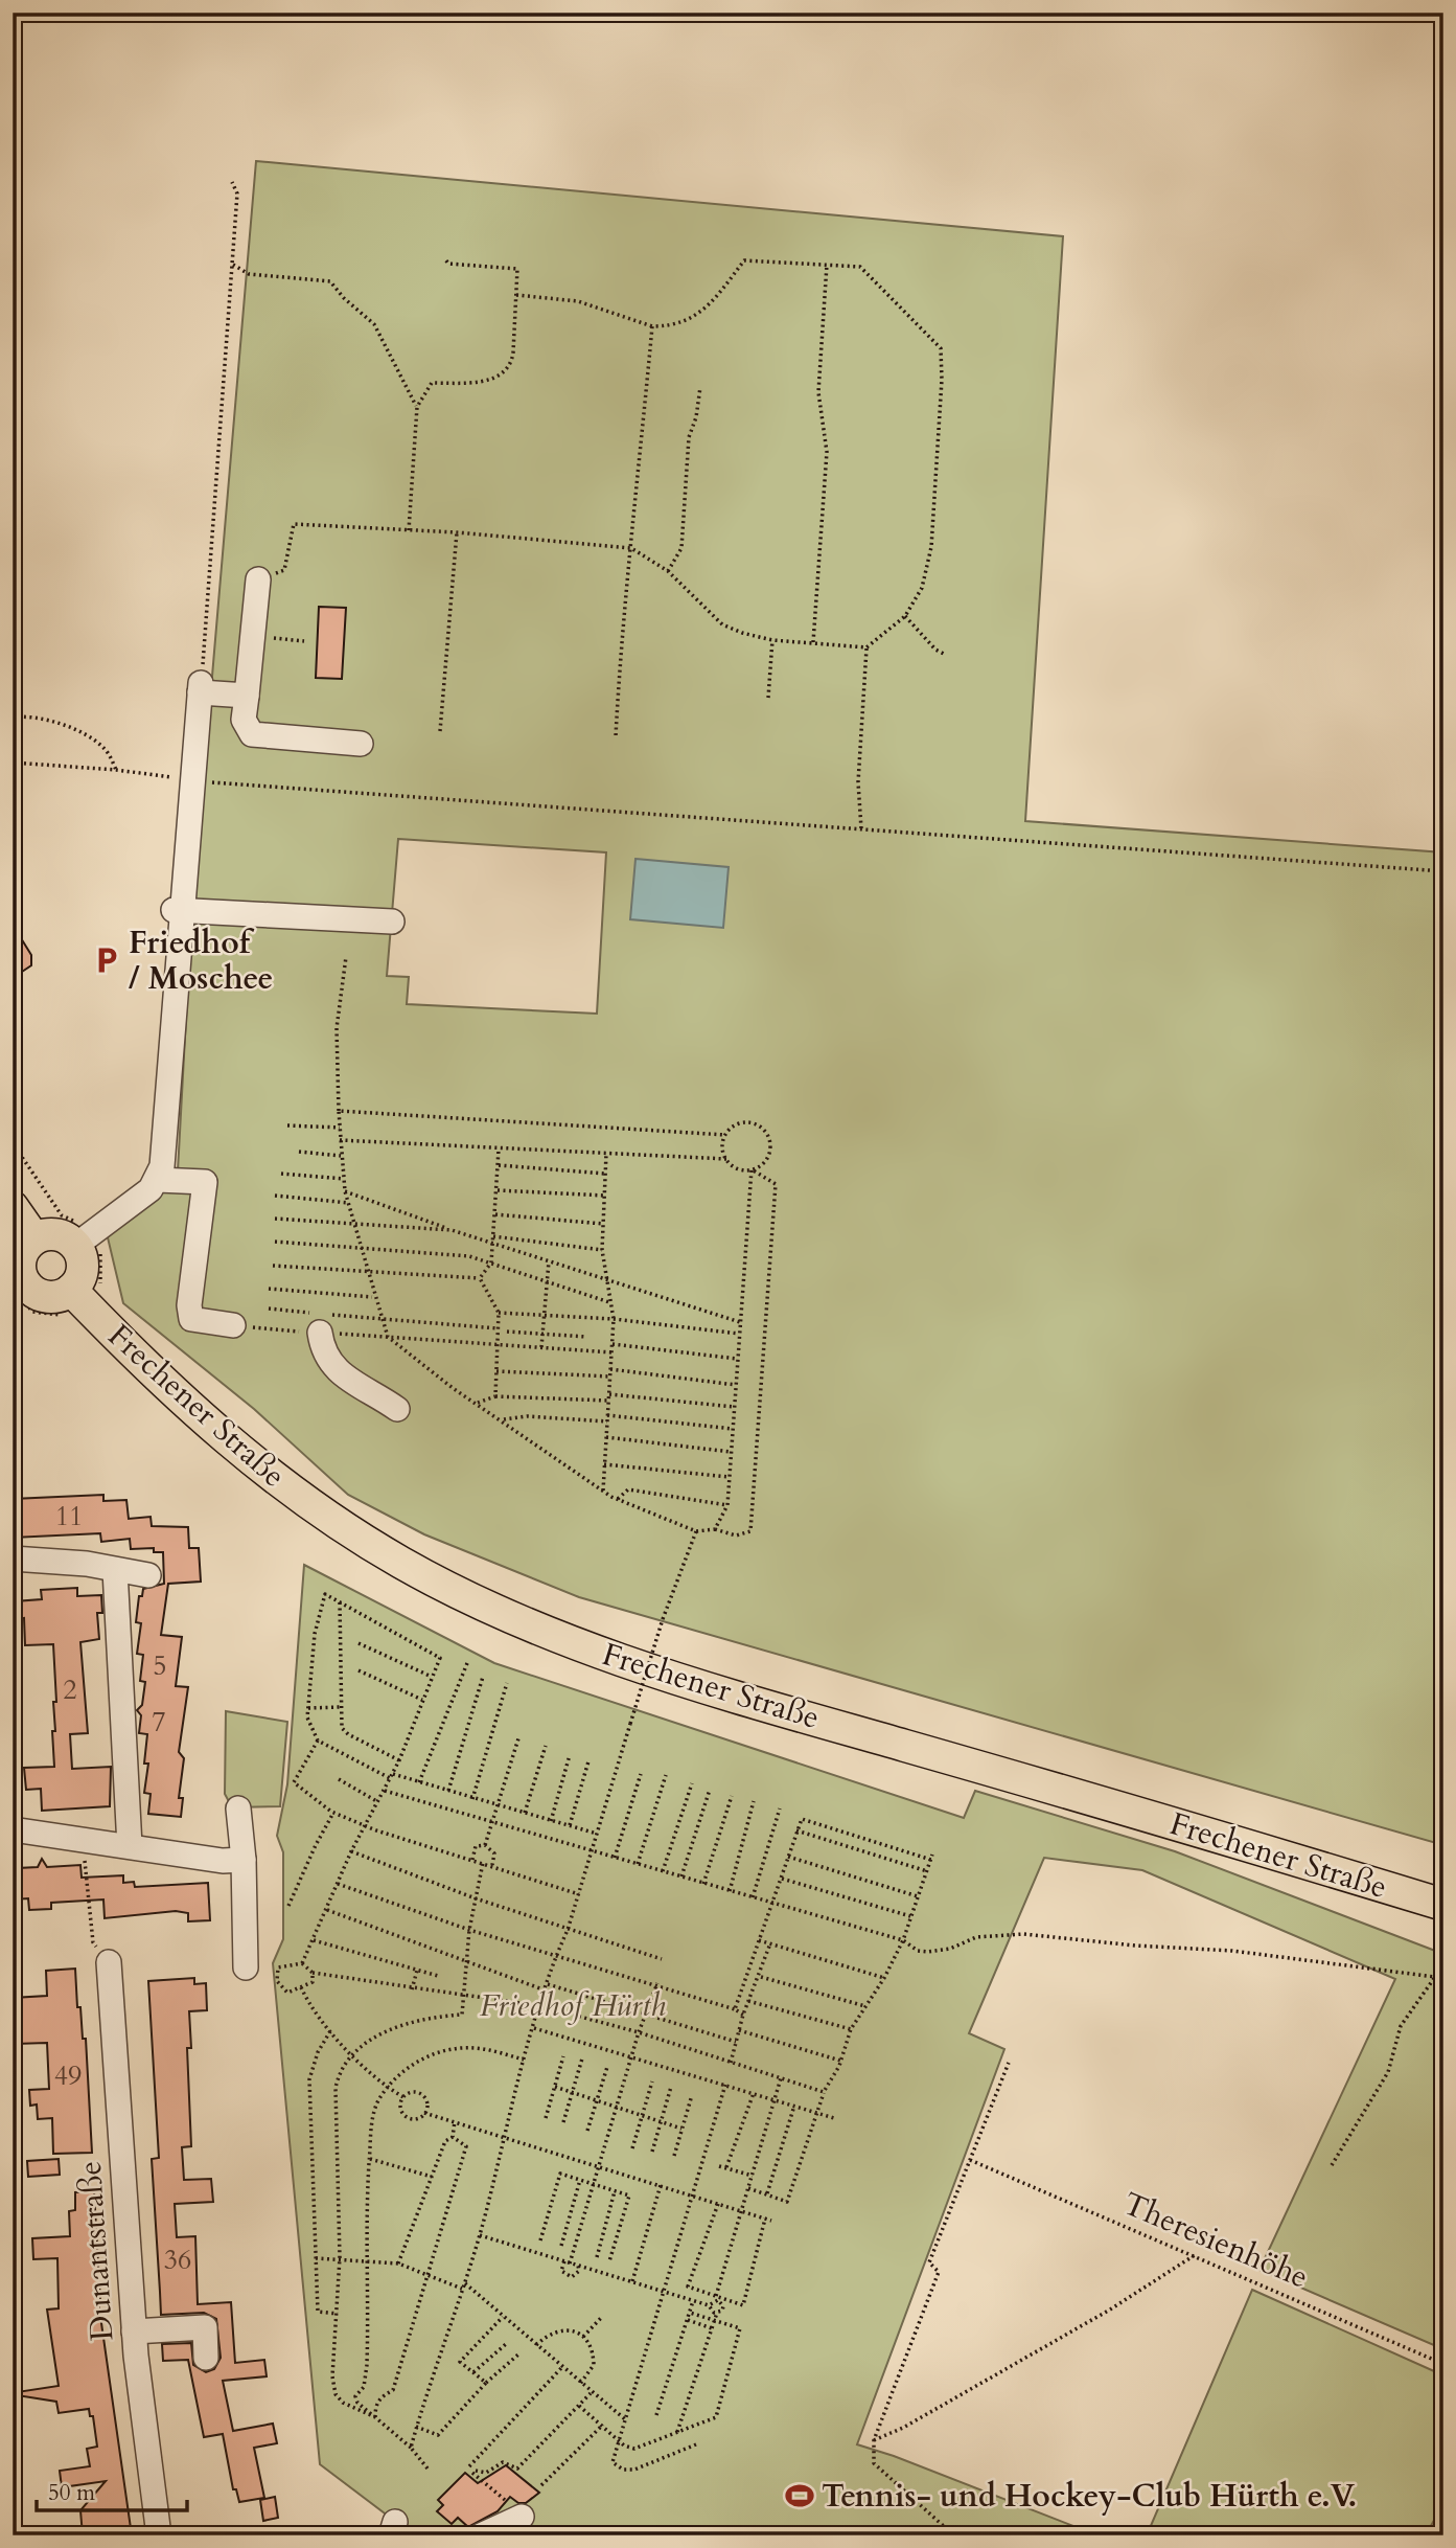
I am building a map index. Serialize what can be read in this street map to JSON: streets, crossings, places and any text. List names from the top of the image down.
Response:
{
  "streets": {
    "main road": ["Frechener Straße"],
    "street": ["Dunantstraße"],
    "path": ["Theresienhöhe"]
  },
  "parks": ["Friedhof Hürth"],
  "places": {
    "parking": ["Friedhof / Moschee"],
    "sports": ["Tennis- und Hockey-Club Hürth e.V."]
  },
  "house_numbers": [
    "11",
    "5",
    "2",
    "7",
    "49",
    "36"
  ],
  "scale_bar": "50 m"
}
